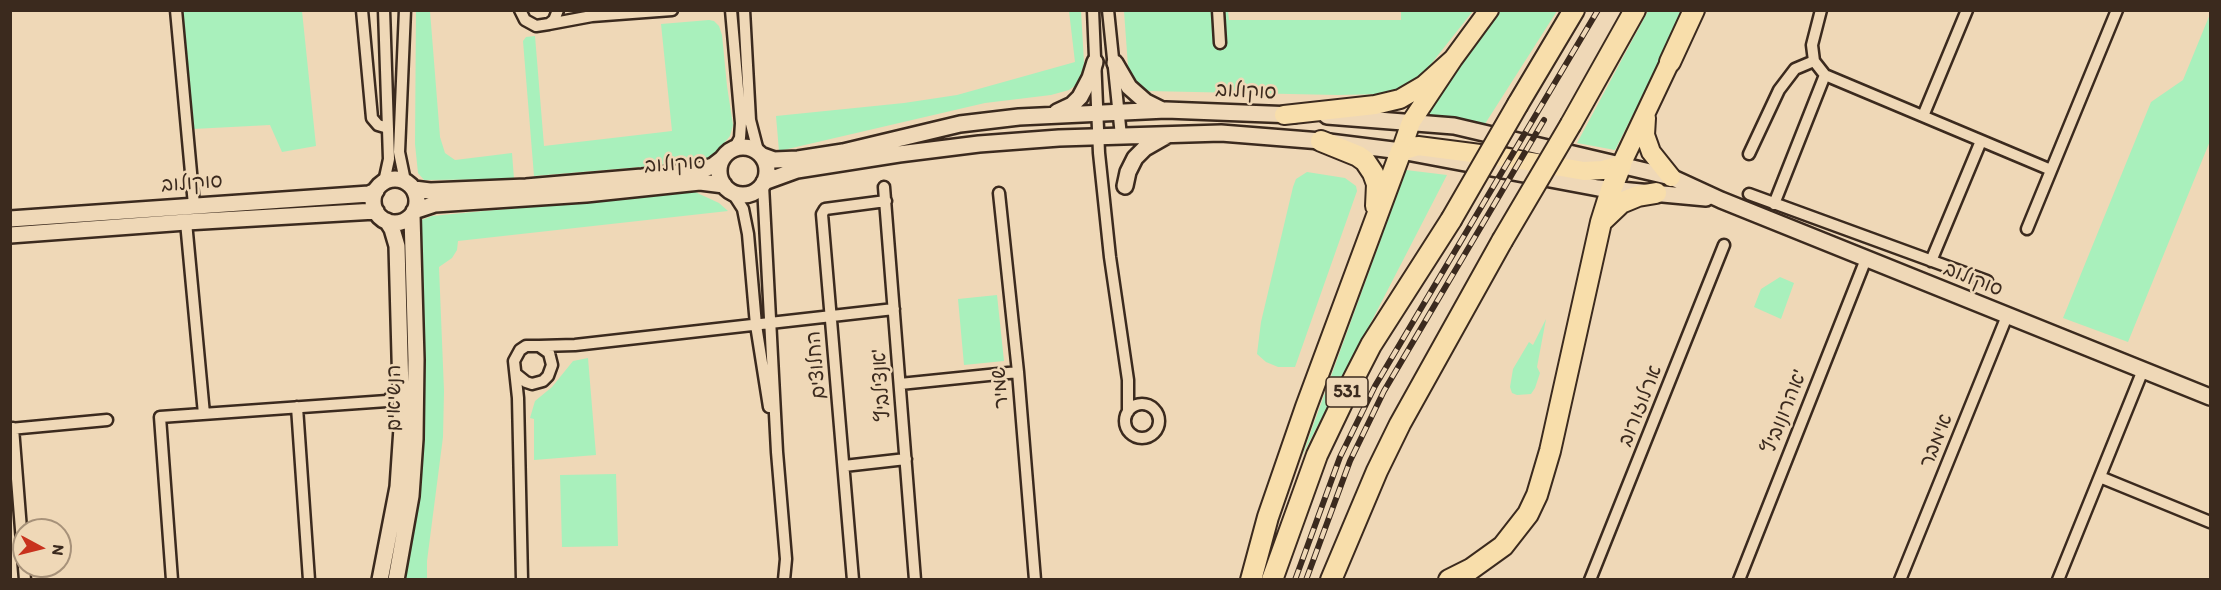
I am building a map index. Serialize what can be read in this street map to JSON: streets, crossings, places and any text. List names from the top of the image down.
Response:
{
  "streets": {
    "highway": ["531"],
    "main road": ["סוקולוב", "הנשיאים"],
    "street": [
      "החלוצים",
      "אנצילביץ'",
      "שמיר",
      "ארלוזורוב",
      "אהרונוביץ'",
      "אימבר"
    ]
  },
  "crossings": [
    ["סוקולוב", "הנשיאים"],
    ["סוקולוב", "אהרונוביץ'"],
    ["סוקולוב", "אימבר"],
    ["החלוצים", "אנצילביץ'"]
  ],
  "north": "right"
}
